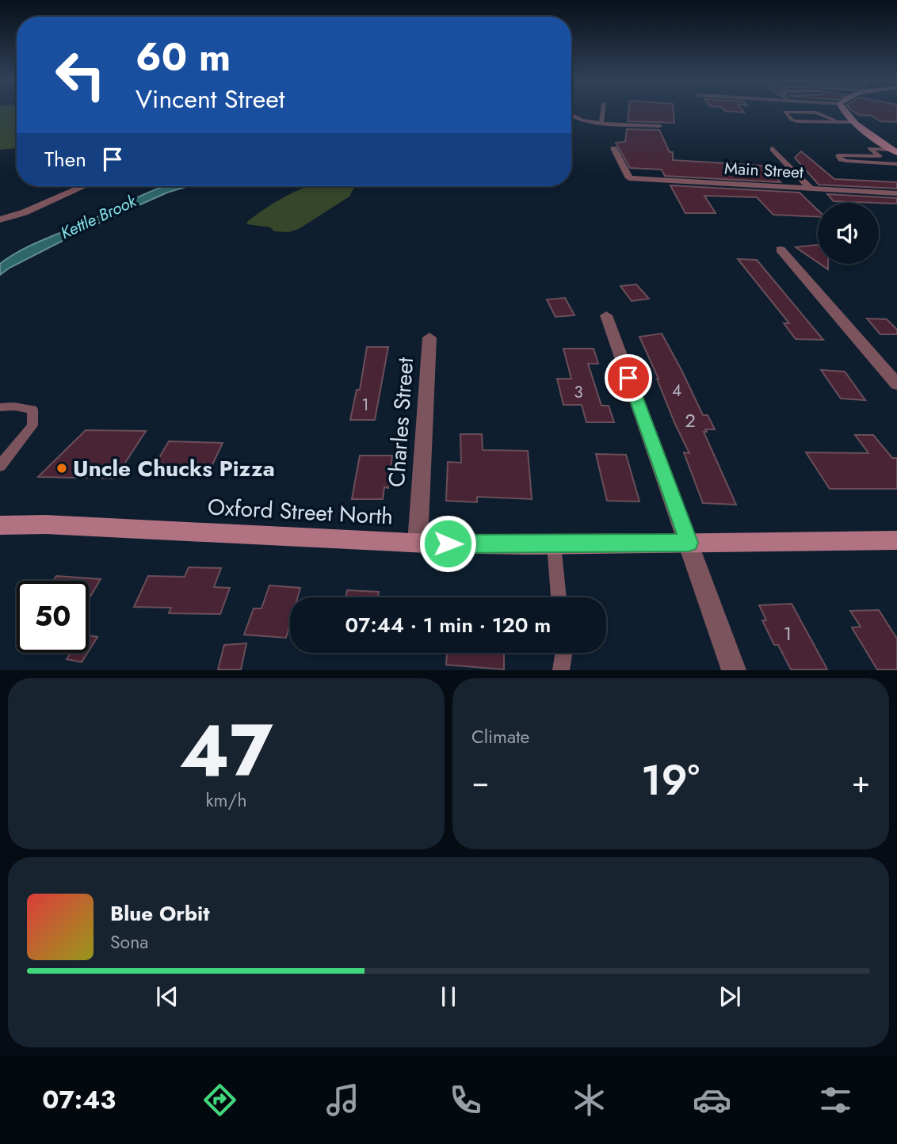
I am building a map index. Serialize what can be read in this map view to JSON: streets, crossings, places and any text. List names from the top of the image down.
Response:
{
  "streets": {
    "main road": ["Oxford Street North"],
    "street": ["Main Street", "Charles Street"]
  },
  "crossings": [
    ["Charles Street", "Oxford Street North"]
  ],
  "water": ["Kettle Brook"],
  "places": ["Uncle Chucks Pizza"],
  "house_numbers": [
    "4",
    "3",
    "1",
    "2",
    "1"
  ],
  "page": {
    "turn": ["60 m", "Vincent Street"],
    "then": "Then",
    "limit": "50",
    "trip": "07:44 · 1 min · 120 m",
    "tile": [
      ["47", "km/h"],
      "Climate"
    ],
    "heat": ["−", "19°", "+"],
    "song": ["Blue Orbit", "Sona"],
    "tabs": "07:43"
  }
}
